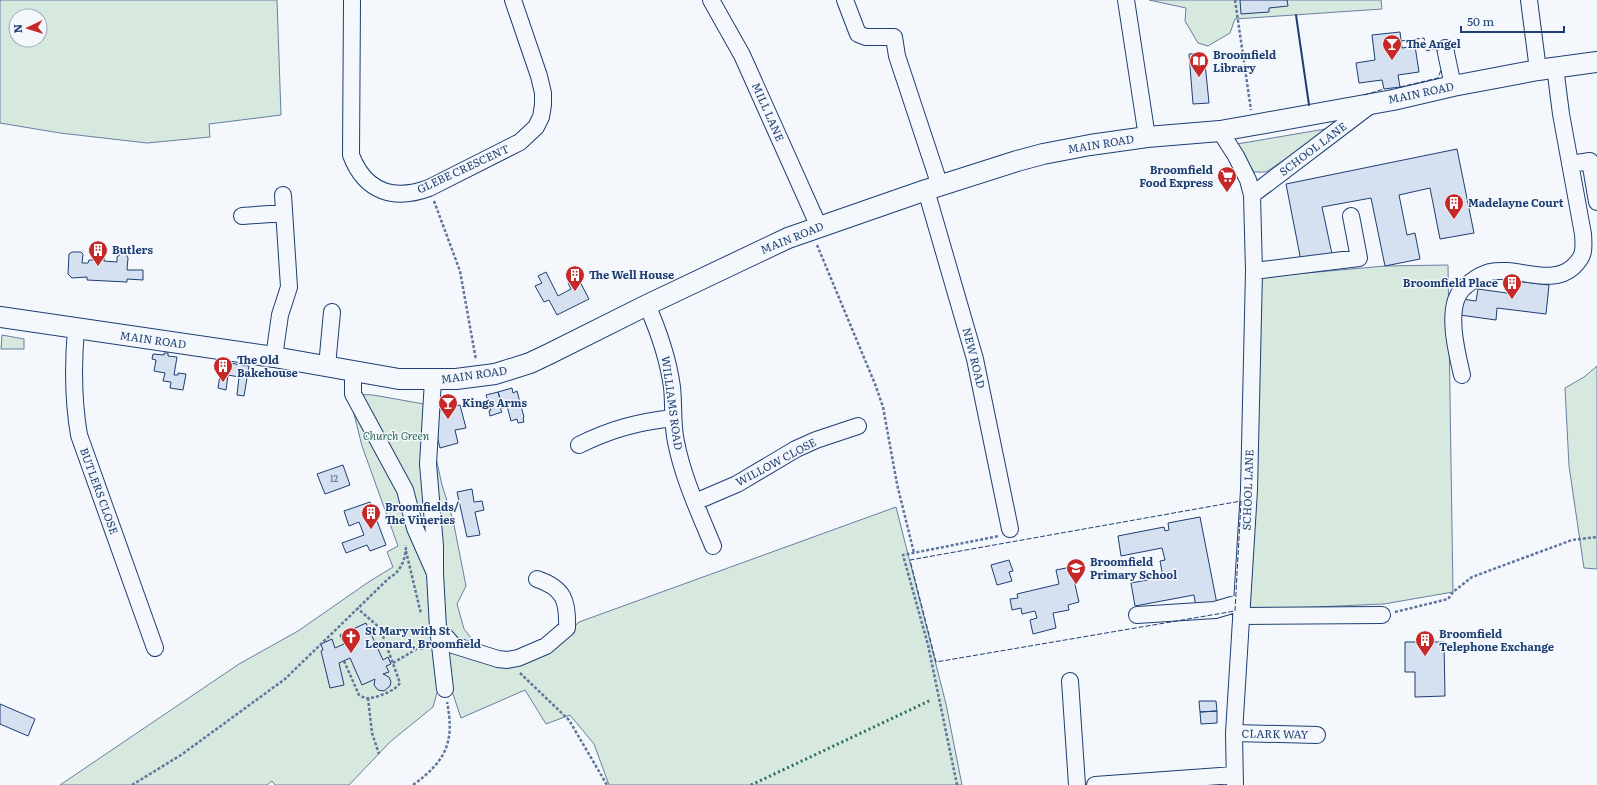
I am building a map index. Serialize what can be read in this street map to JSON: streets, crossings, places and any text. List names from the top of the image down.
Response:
{
  "streets": {
    "main road": ["MAIN ROAD"],
    "street": [
      "MILL LANE",
      "SCHOOL LANE",
      "GLEBE CRESCENT",
      "NEW ROAD",
      "WILLIAMS ROAD",
      "WILLOW CLOSE",
      "BUTLERS CLOSE",
      "CLARK WAY"
    ]
  },
  "crossings": [
    ["MAIN ROAD", "MILL LANE"],
    ["MAIN ROAD", "SCHOOL LANE"],
    ["MAIN ROAD", "NEW ROAD"],
    ["MAIN ROAD", "WILLIAMS ROAD"],
    ["MAIN ROAD", "BUTLERS CLOSE"],
    ["SCHOOL LANE", "CLARK WAY"],
    ["WILLIAMS ROAD", "WILLOW CLOSE"]
  ],
  "parks": ["Church Green"],
  "places": {
    "bar": ["The Angel", "Kings Arms"],
    "library": ["Broomfield Library"],
    "supermarket": ["Broomfield Food Express"],
    "building": [
      "Madelayne Court",
      "Butlers",
      "The Well House",
      "Broomfield Place",
      "The Old Bakehouse",
      "Broomfields/ The Vineries",
      "Broomfield Telephone Exchange"
    ],
    "school or university": ["Broomfield Primary School"],
    "church": ["St Mary with St Leonard, Broomfield"]
  },
  "house_numbers": ["12"],
  "scale_bar": "50 m",
  "north": "left"
}
